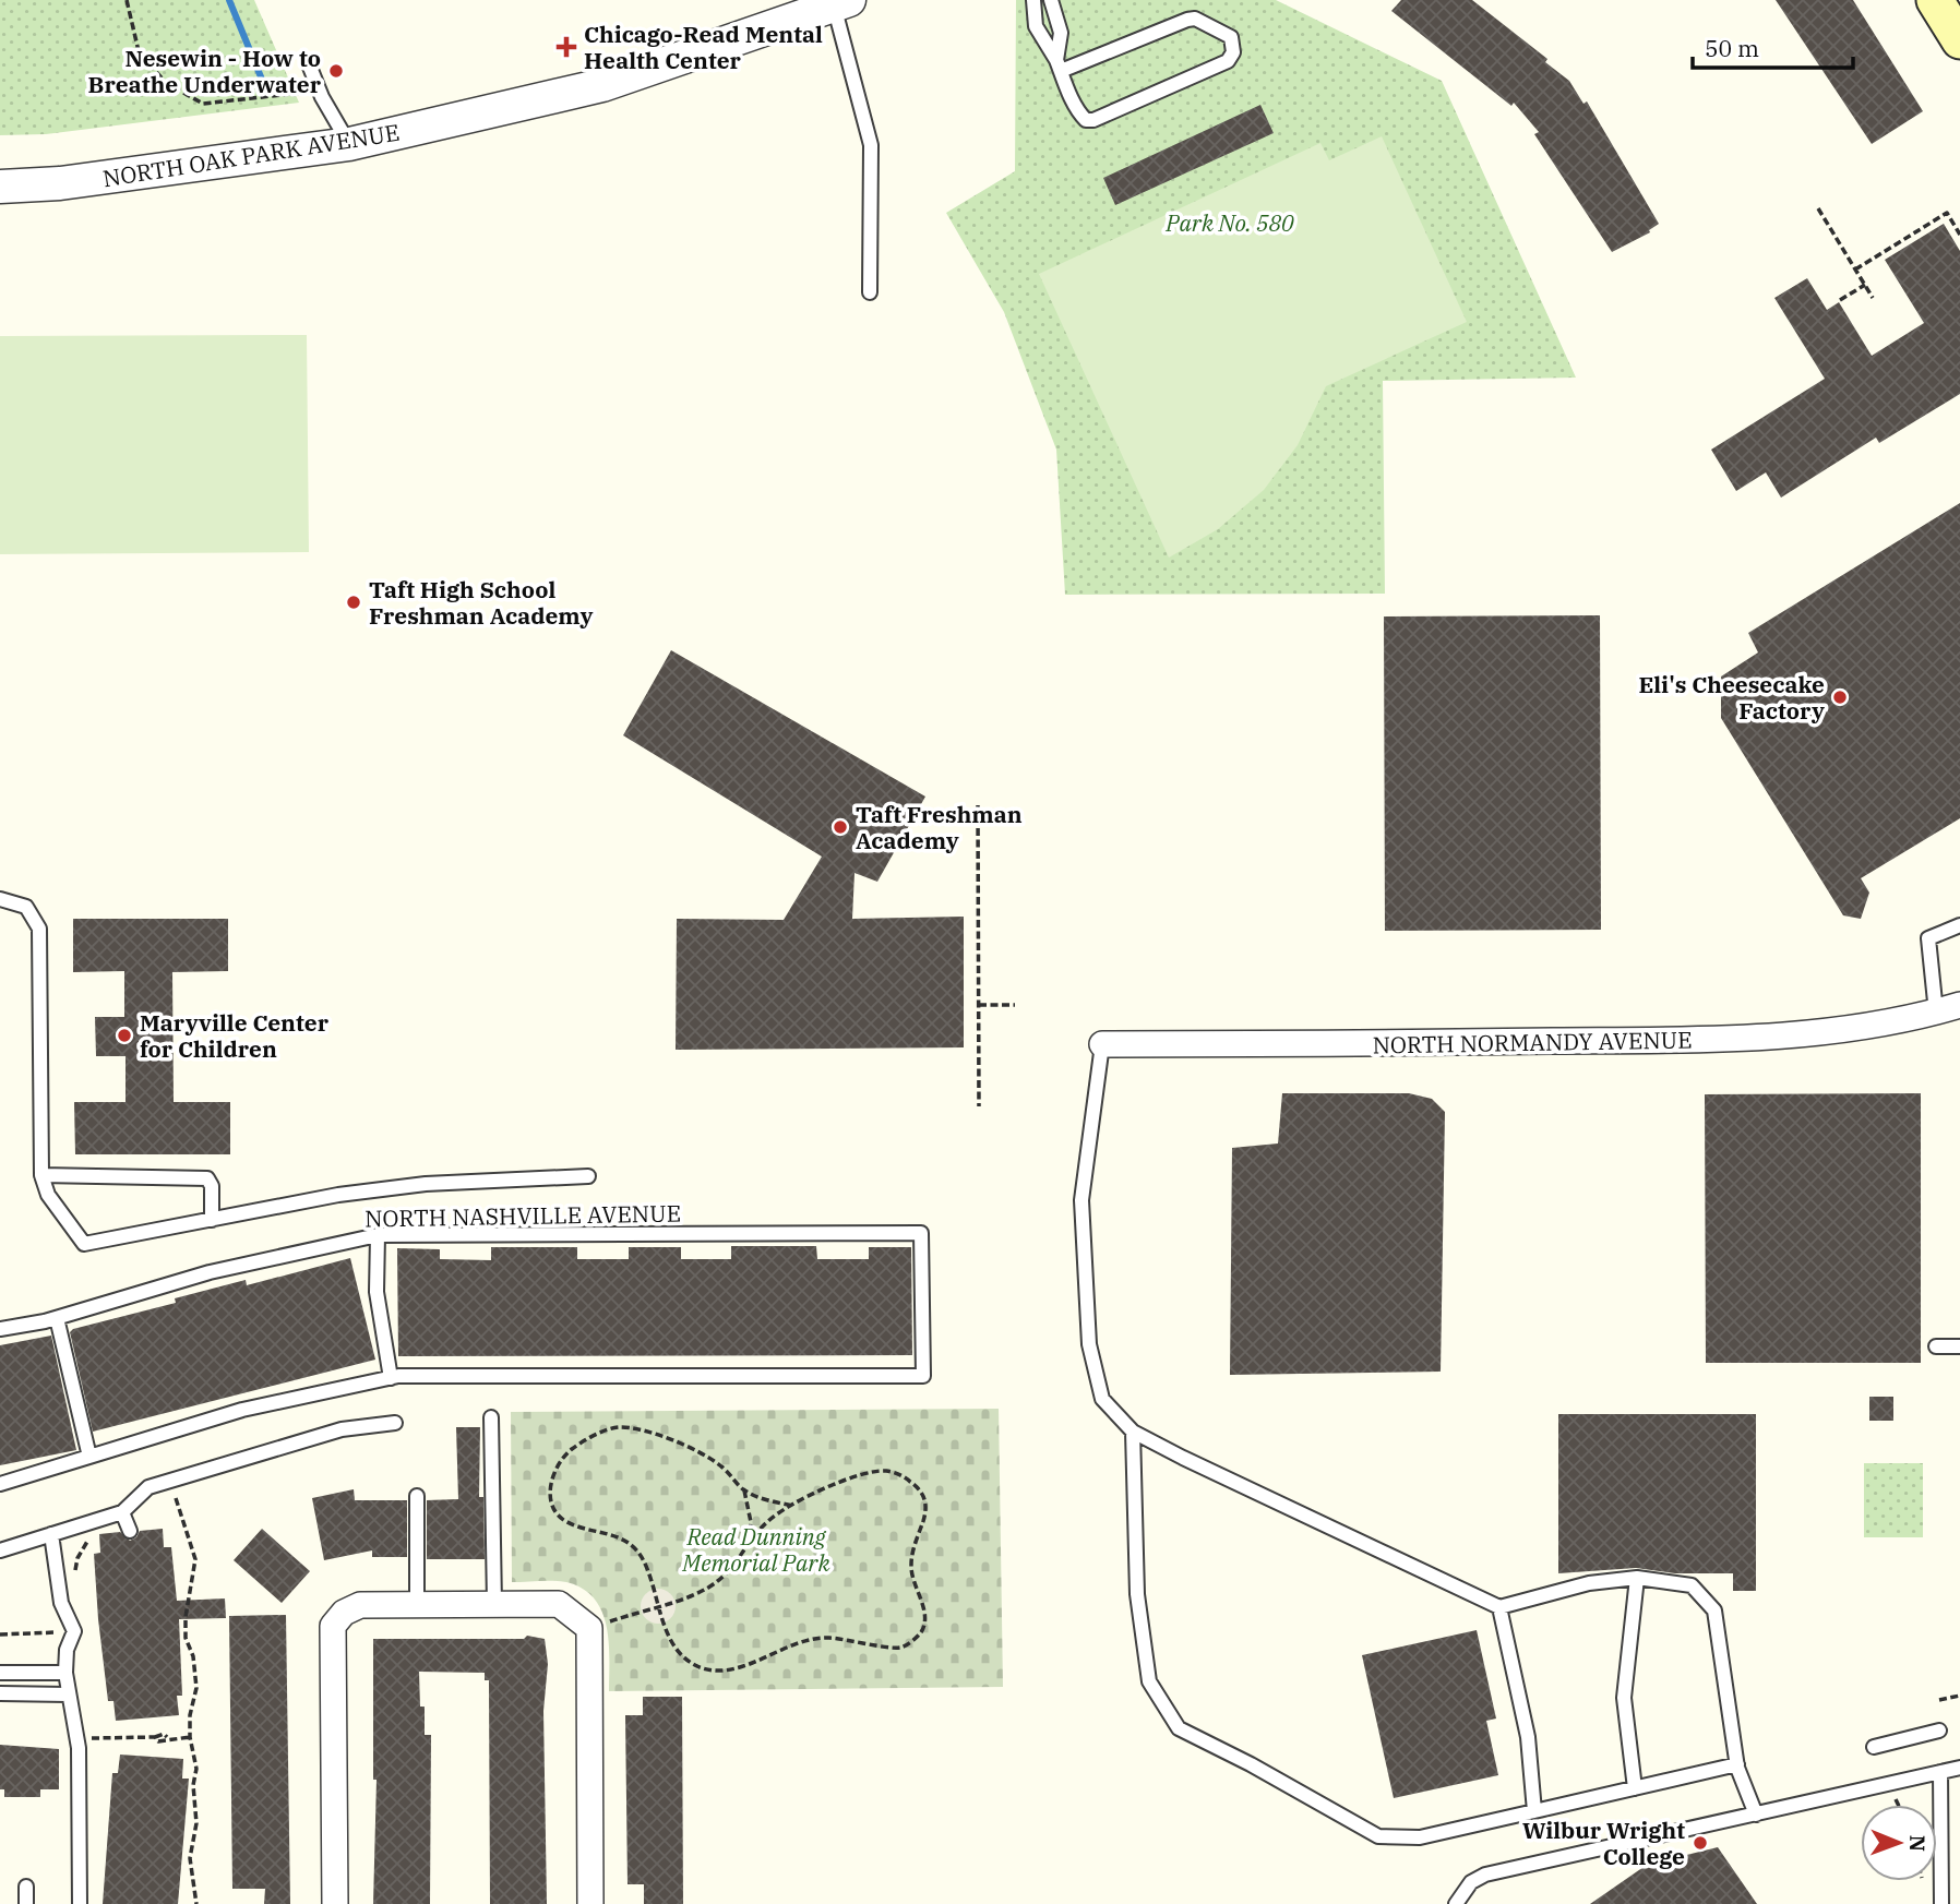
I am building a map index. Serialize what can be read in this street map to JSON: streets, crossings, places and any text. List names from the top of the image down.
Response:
{
  "streets": {
    "street": ["NORTH OAK PARK AVENUE", "NORTH NORMANDY AVENUE"],
    "lane": ["NORTH NASHVILLE AVENUE"]
  },
  "parks": ["Park No. 580", "Read Dunning Memorial Park"],
  "places": {
    "health": ["Chicago-Read Mental Health Center"],
    "other": [
      "Nesewin - How to Breathe Underwater",
      "Taft High School Freshman Academy",
      "Eli's Cheesecake Factory",
      "Taft Freshman Academy",
      "Maryville Center for Children",
      "Wilbur Wright College"
    ]
  },
  "scale_bar": "50 m",
  "north": "right"
}
